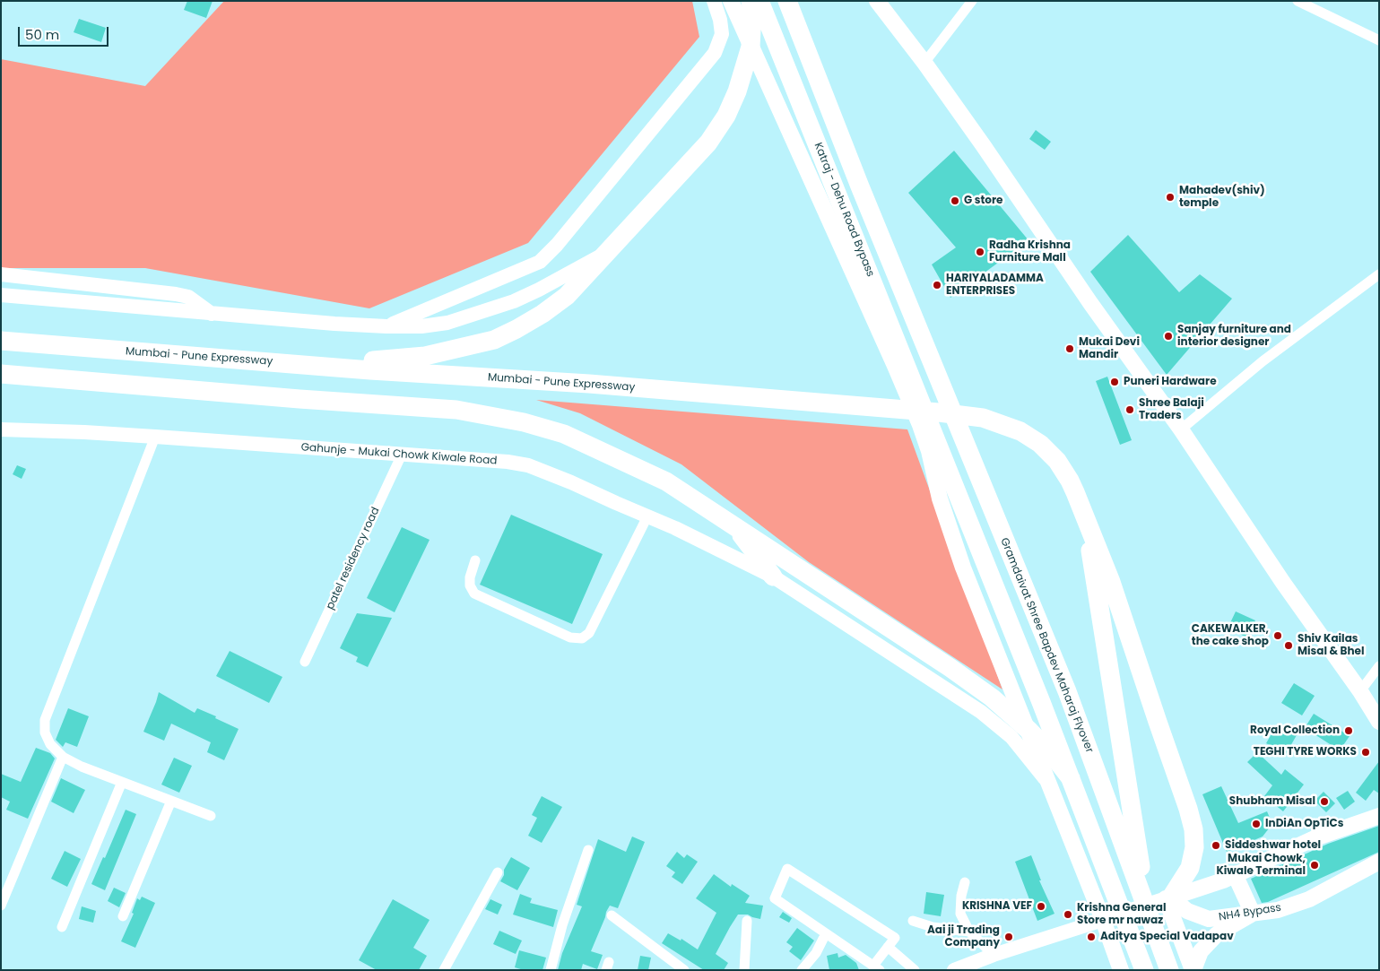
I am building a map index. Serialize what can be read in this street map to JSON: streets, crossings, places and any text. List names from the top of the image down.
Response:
{
  "streets": {
    "highway": ["Katraj - Dehu Road Bypass", "Mumbai - Pune Expressway", "Gramdaivat Shree Bapdev Maharaj Flyover"],
    "main road": ["NH4 Bypass"],
    "street": ["Gahunje - Mukai Chowk Kiwale Road", "patel residency road"]
  },
  "crossings": [
    ["Gahunje - Mukai Chowk Kiwale Road", "patel residency road"]
  ],
  "places": [
    "Mahadev(shiv) temple",
    "G store",
    "Radha Krishna Furniture Mall",
    "HARIYALADAMMA ENTERPRISES",
    "Sanjay furniture and interior designer",
    "Mukai Devi Mandir",
    "Puneri Hardware",
    "Shree Balaji Traders",
    "CAKEWALKER, the cake shop",
    "Shiv Kailas Misal & Bhel",
    "Royal Collection",
    "TEGHI TYRE WORKS",
    "Shubham Misal",
    "InDiAn OpTiCs",
    "Siddeshwar hotel",
    "Mukai Chowk, Kiwale Terminal",
    "KRISHNA VEF",
    "Krishna General Store mr nawaz",
    "Aai ji Trading Company",
    "Aditya Special Vadapav"
  ],
  "scale_bar": "50 m"
}
